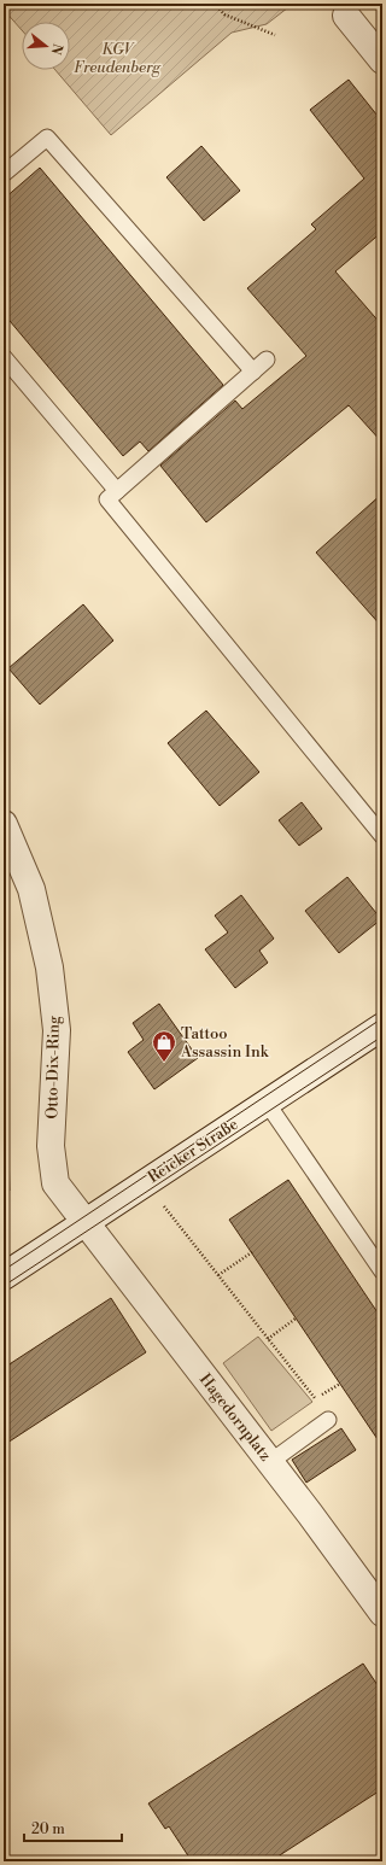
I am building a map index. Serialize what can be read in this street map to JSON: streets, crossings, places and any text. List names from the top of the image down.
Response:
{
  "streets": {
    "street": ["Otto-Dix-Ring", "Reicker Straße", "Hagedornplatz"]
  },
  "crossings": [
    ["Otto-Dix-Ring", "Reicker Straße"],
    ["Otto-Dix-Ring", "Hagedornplatz"],
    ["Reicker Straße", "Hagedornplatz"]
  ],
  "parks": ["KGV Freudenberg"],
  "places": {
    "shop": ["Tattoo Assassin Ink"]
  },
  "scale_bar": "20 m",
  "north": "right"
}
